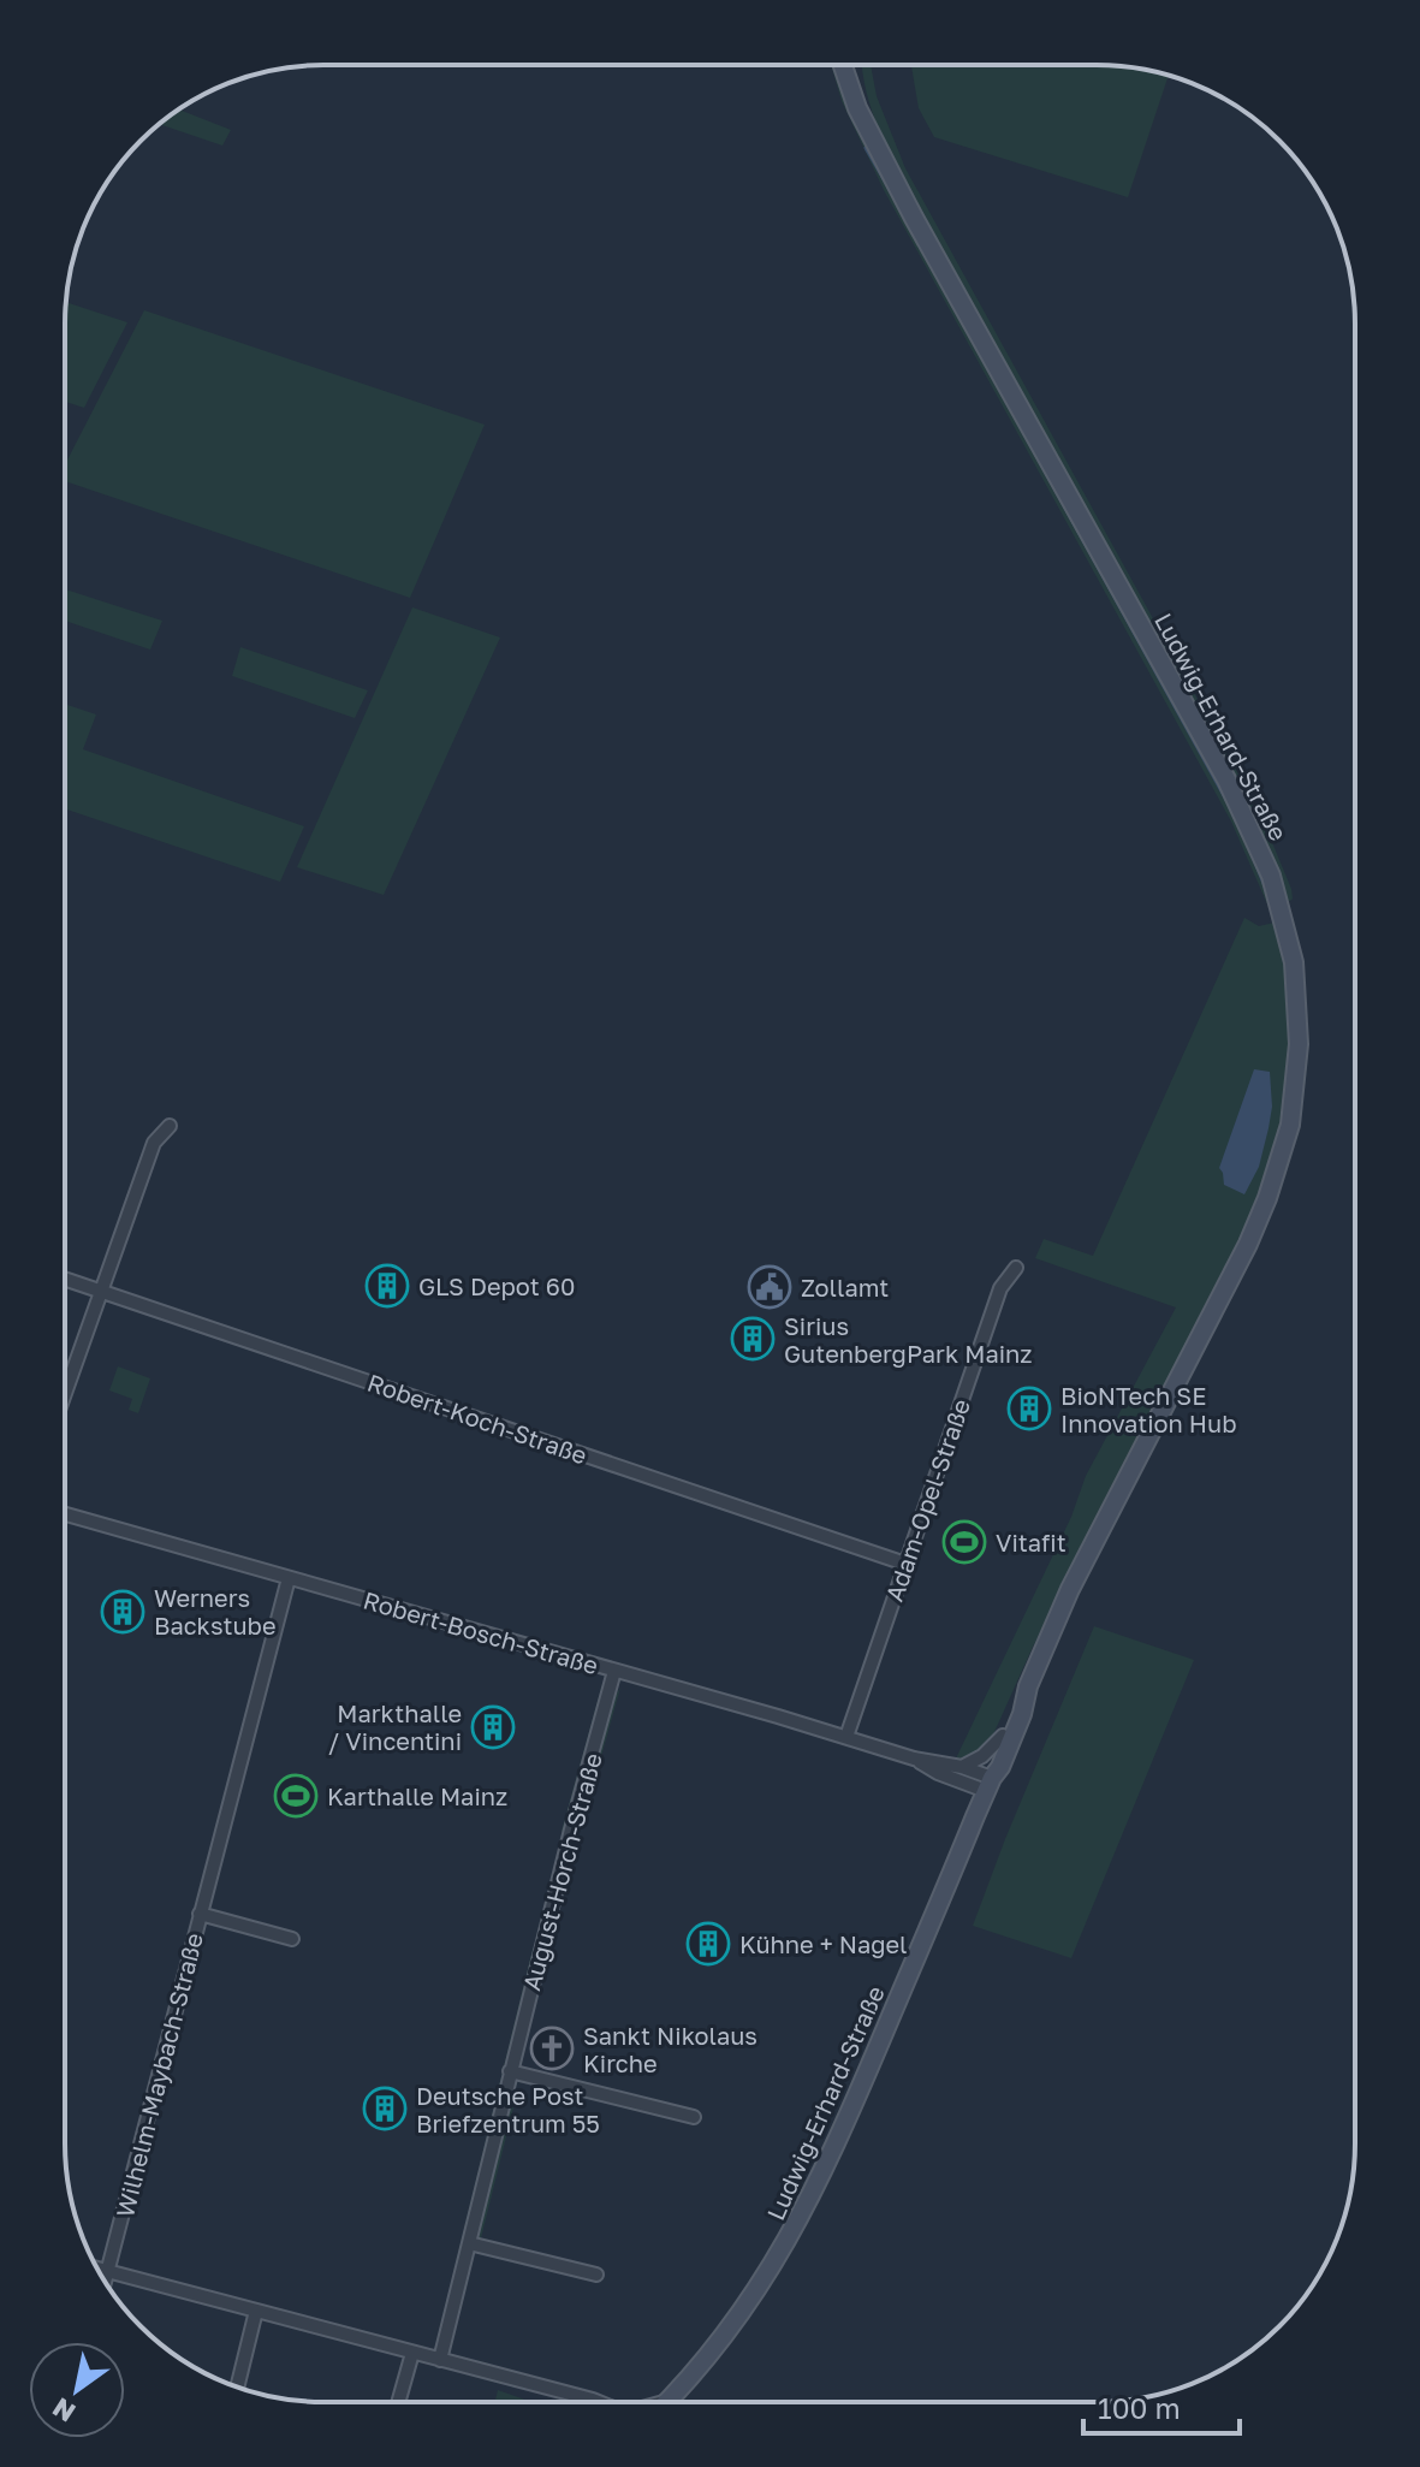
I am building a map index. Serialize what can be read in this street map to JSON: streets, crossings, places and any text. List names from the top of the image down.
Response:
{
  "streets": {
    "main road": ["Ludwig-Erhard-Straße"],
    "street": [
      "Robert-Koch-Straße",
      "Adam-Opel-Straße",
      "Robert-Bosch-Straße",
      "August-Horch-Straße",
      "Wilhelm-Maybach-Straße"
    ]
  },
  "crossings": [
    ["Ludwig-Erhard-Straße", "Robert-Bosch-Straße"],
    ["Robert-Koch-Straße", "Adam-Opel-Straße"],
    ["Adam-Opel-Straße", "Robert-Bosch-Straße"],
    ["Robert-Bosch-Straße", "August-Horch-Straße"],
    ["Robert-Bosch-Straße", "Wilhelm-Maybach-Straße"]
  ],
  "places": {
    "building": [
      "GLS Depot 60",
      "Sirius GutenbergPark Mainz",
      "BioNTech SE Innovation Hub",
      "Werners Backstube",
      "Markthalle / Vincentini",
      "Kühne + Nagel",
      "Deutsche Post Briefzentrum 55"
    ],
    "public building": ["Zollamt"],
    "sports": ["Vitafit", "Karthalle Mainz"],
    "church": ["Sankt Nikolaus Kirche"]
  },
  "scale_bar": "100 m",
  "north": "bottom left"
}
